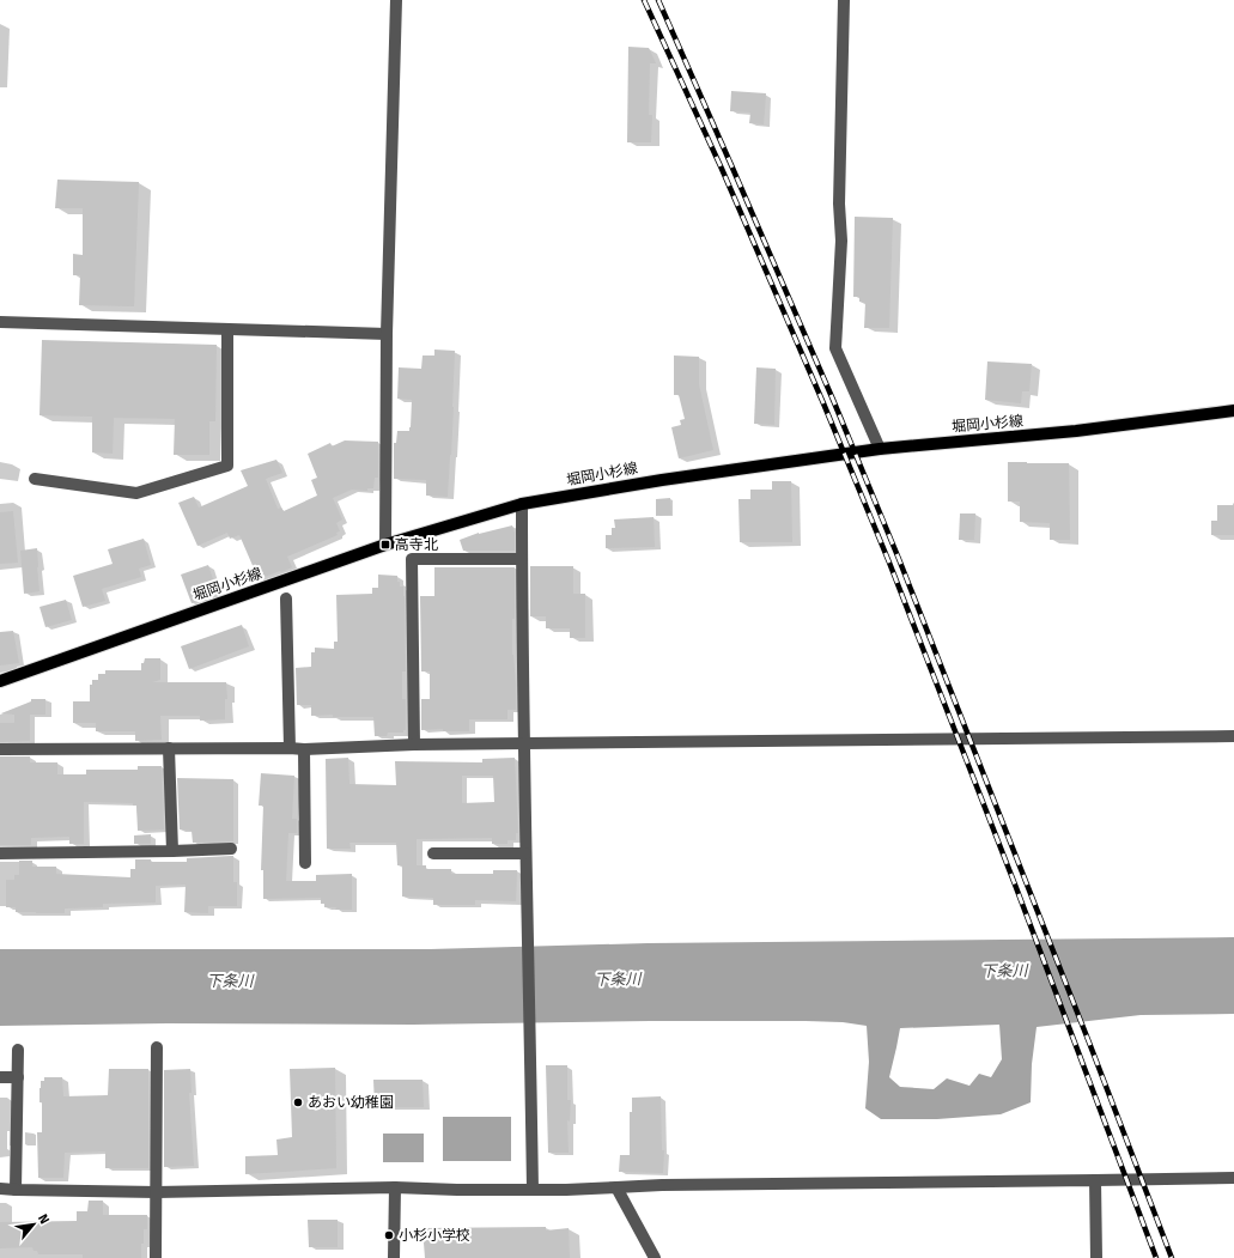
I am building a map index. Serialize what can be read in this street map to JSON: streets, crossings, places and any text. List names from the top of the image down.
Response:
{
  "streets": {
    "main road": ["堀岡小杉線"]
  },
  "water": ["下条川"],
  "places": {
    "transit": ["高寺北"],
    "other": ["あおい幼稚園", "小杉小学校"]
  },
  "north": "top right"
}
